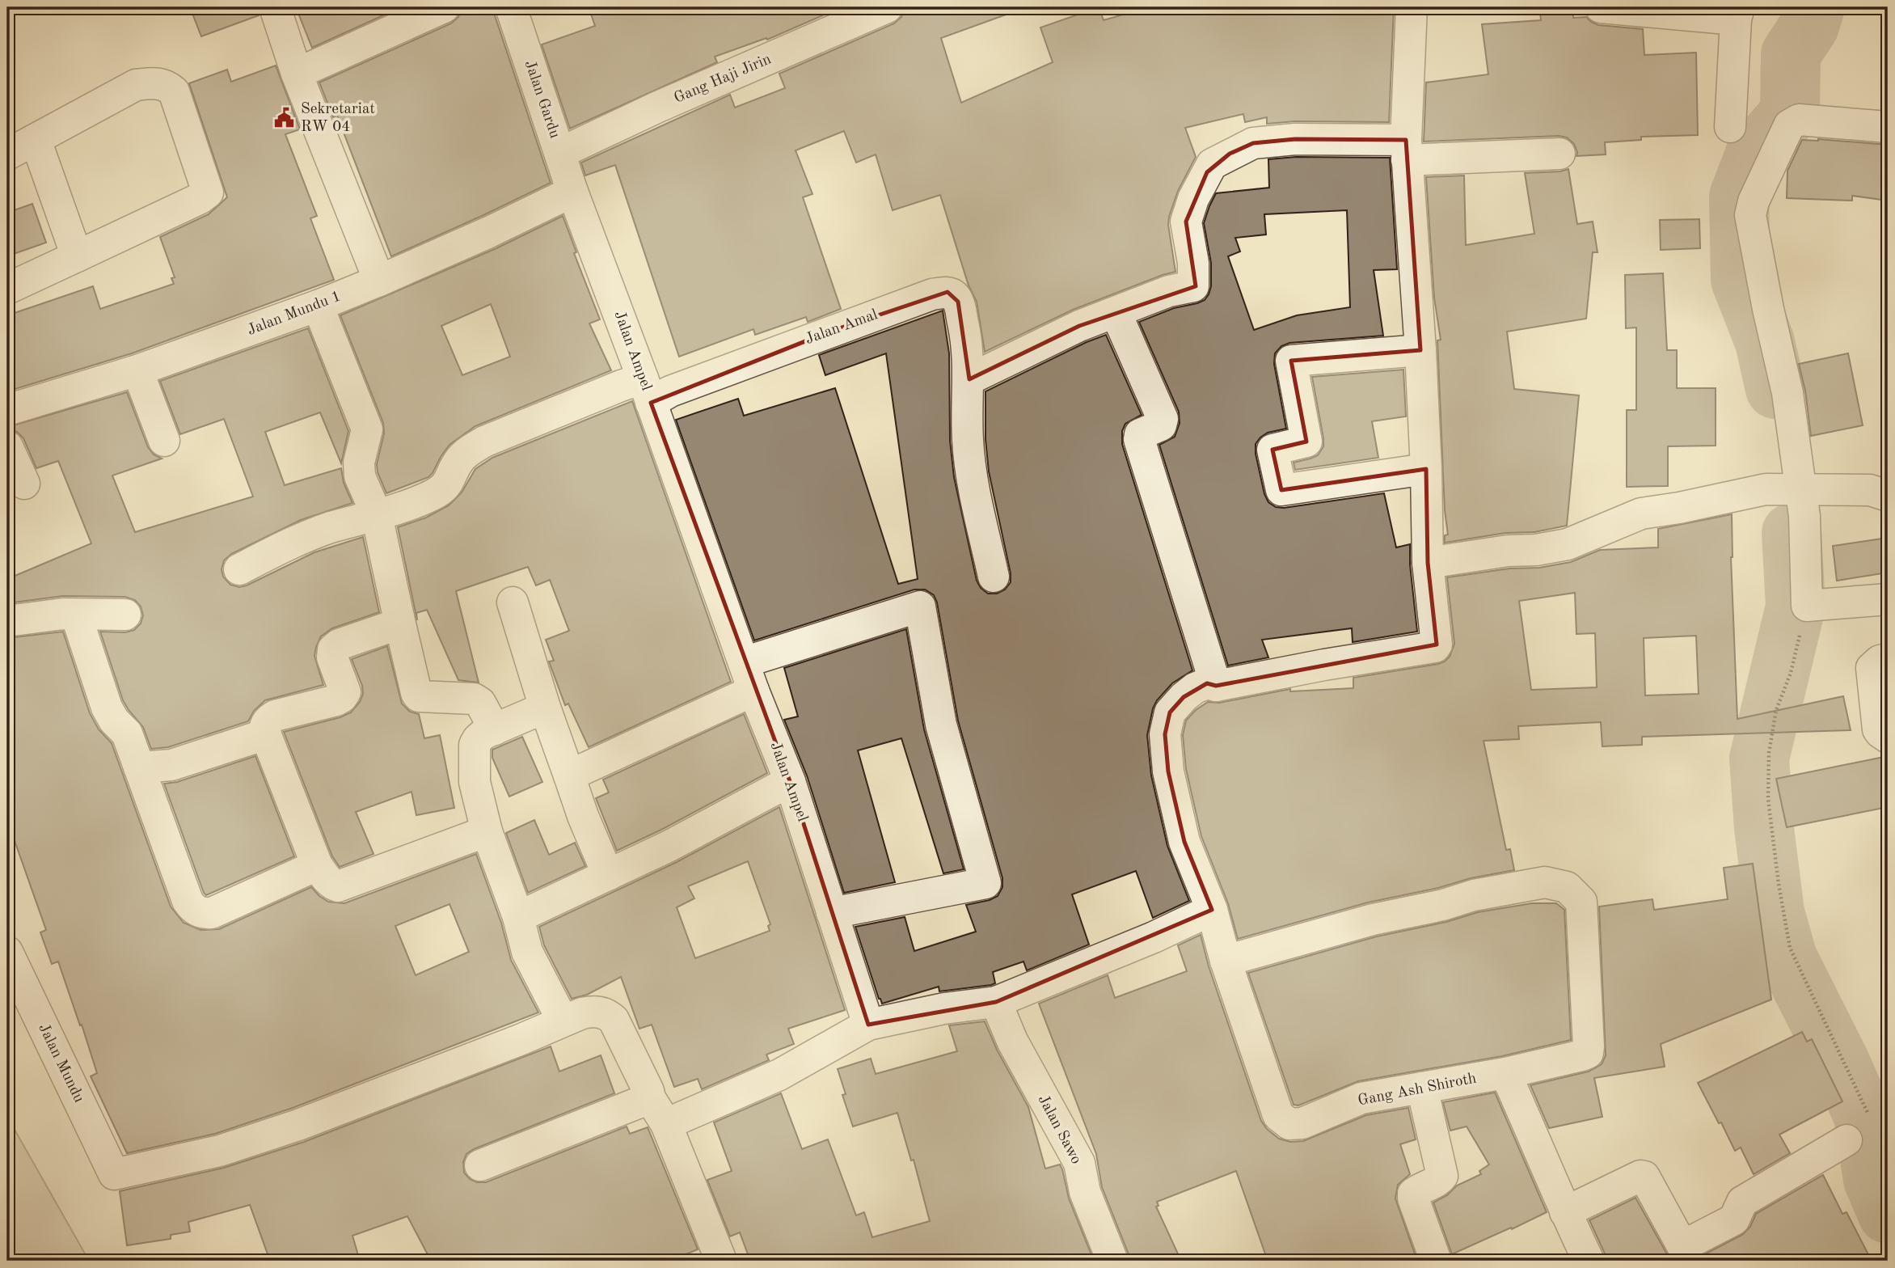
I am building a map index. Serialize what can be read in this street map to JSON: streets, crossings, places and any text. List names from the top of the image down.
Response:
{
  "streets": {
    "street": [
      "Gang Haji Jirin",
      "Jalan Gardu",
      "Jalan Mundu 1",
      "Jalan Amal",
      "Jalan Ampel",
      "Jalan Mundu",
      "Gang Ash Shiroth",
      "Jalan Sawo"
    ]
  },
  "crossings": [
    ["Gang Haji Jirin", "Jalan Gardu"],
    ["Jalan Gardu", "Jalan Mundu 1"],
    ["Jalan Gardu", "Jalan Ampel"],
    ["Jalan Mundu 1", "Jalan Ampel"],
    ["Jalan Amal", "Jalan Ampel"]
  ],
  "places": {
    "public building": ["Sekretariat RW 04"]
  }
}
